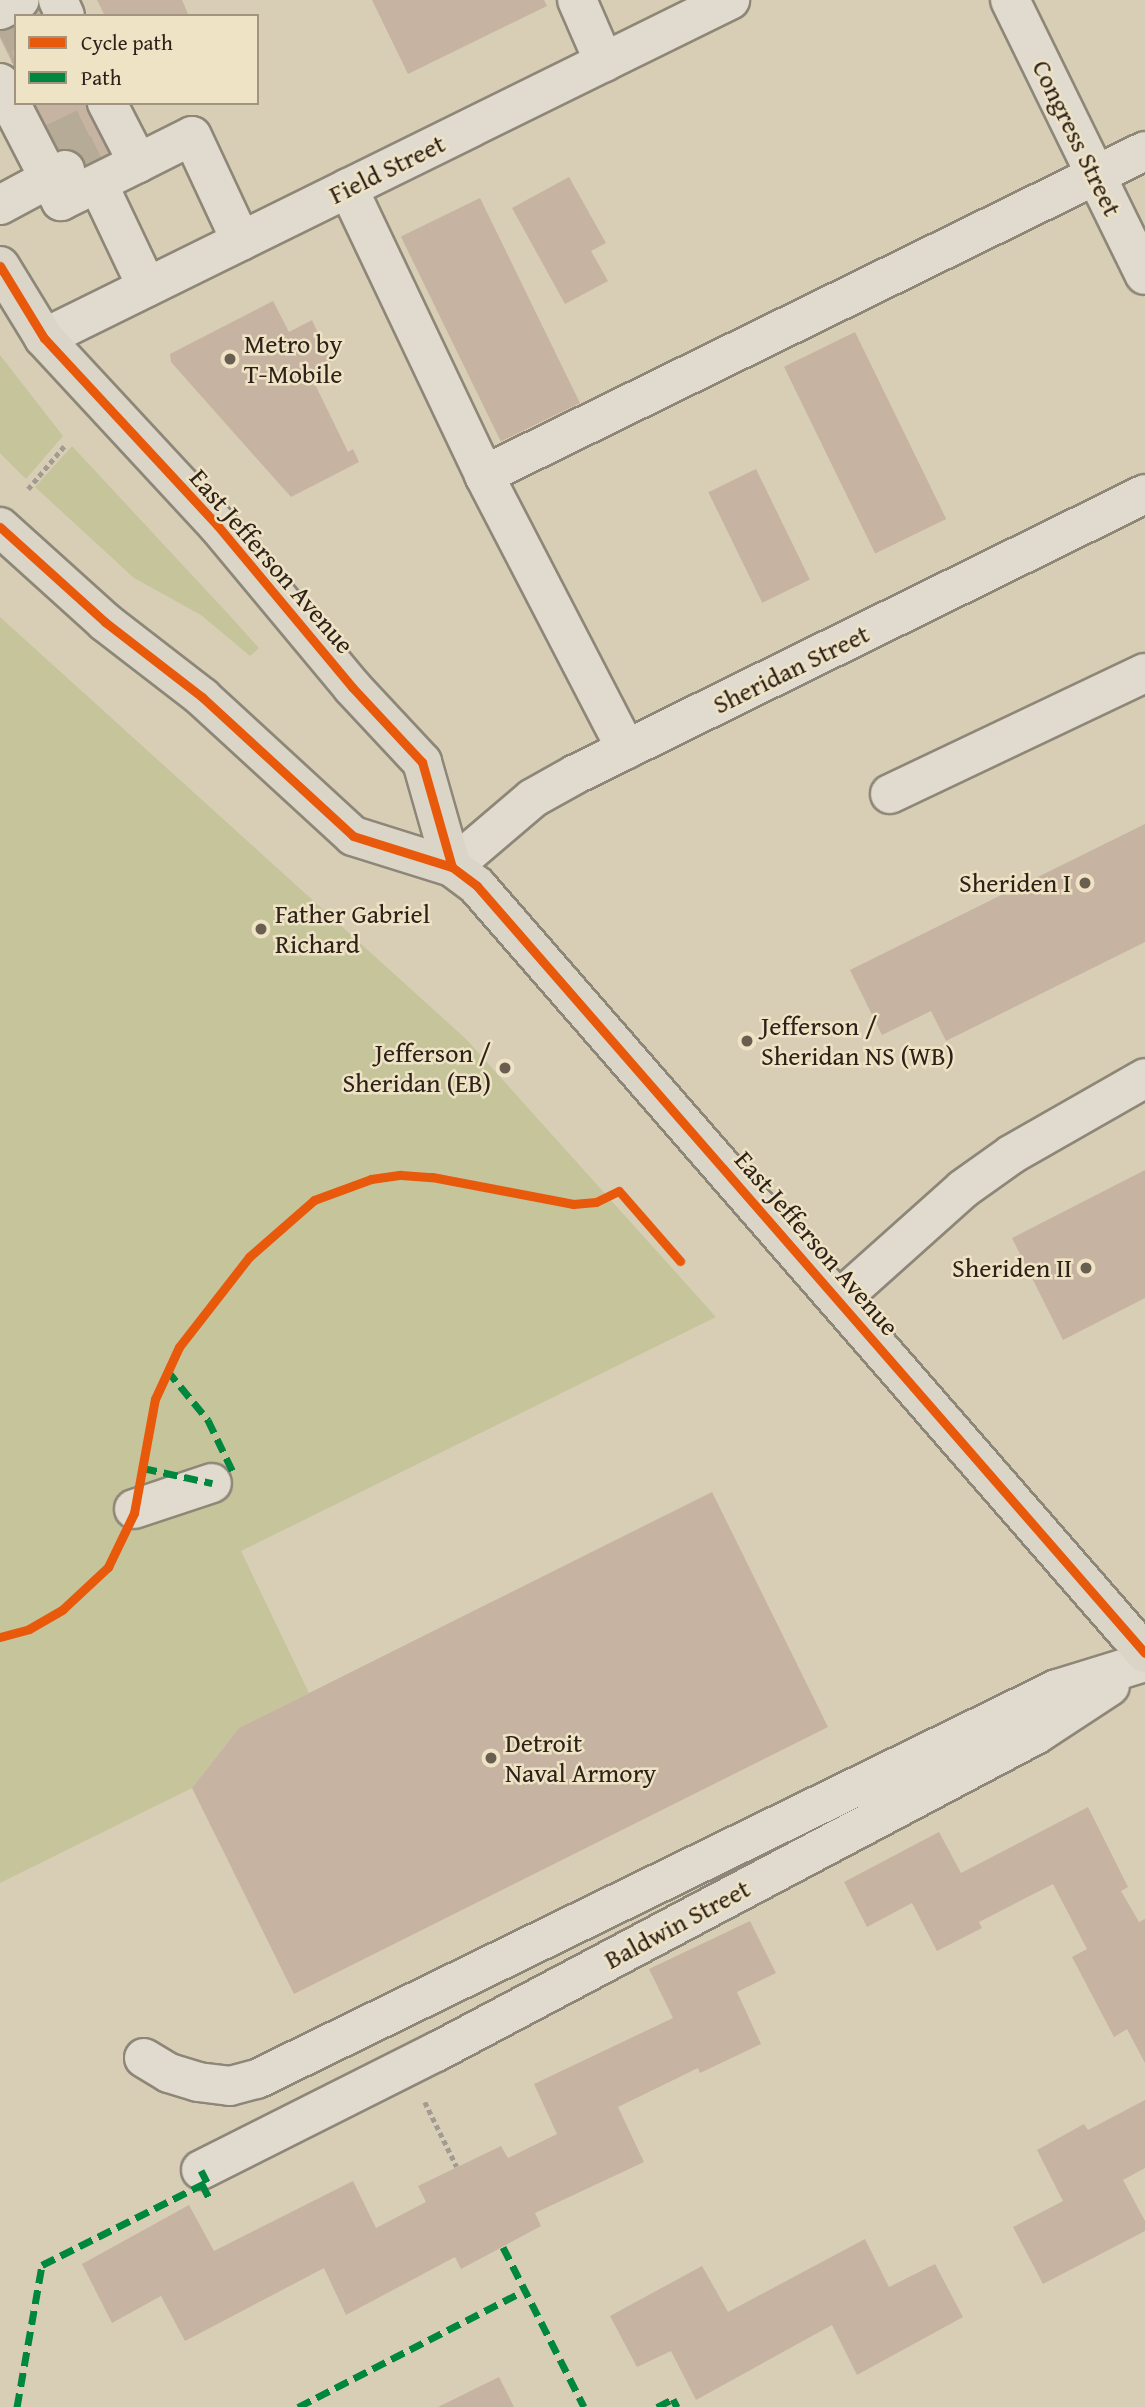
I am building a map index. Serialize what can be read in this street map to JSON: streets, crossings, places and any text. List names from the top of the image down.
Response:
{
  "streets": {
    "main road": ["East Jefferson Avenue"],
    "street": [
      "Congress Street",
      "Field Street",
      "Sheridan Street",
      "Baldwin Street"
    ]
  },
  "crossings": [
    ["Field Street", "East Jefferson Avenue"],
    ["East Jefferson Avenue", "Sheridan Street"]
  ],
  "places": [
    "Metro by T-Mobile",
    "Sheriden I",
    "Father Gabriel Richard",
    "Jefferson / Sheridan NS (WB)",
    "Jefferson / Sheridan (EB)",
    "Sheriden II",
    "Detroit Naval Armory"
  ],
  "legend": ["Cycle path", "Path"]
}
